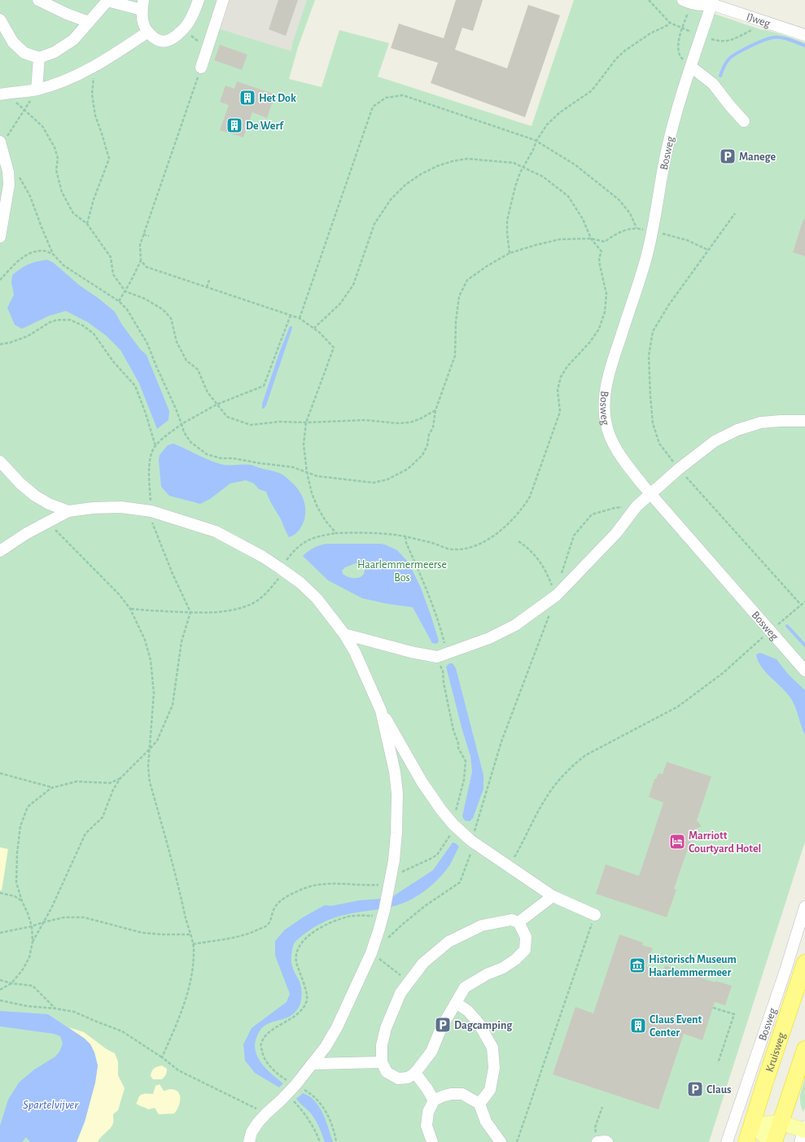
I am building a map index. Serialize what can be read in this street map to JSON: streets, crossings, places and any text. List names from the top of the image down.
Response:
{
  "streets": {
    "highway": ["Kruisweg"],
    "street": ["IJweg", "Bosweg"]
  },
  "crossings": [
    ["IJweg", "Bosweg"]
  ],
  "water": ["Spartelvijver"],
  "parks": ["Haarlemmermeerse Bos"],
  "places": {
    "building": ["Het Dok", "De Werf", "Claus Event Center"],
    "parking": ["Manege", "Dagcamping", "Claus"],
    "hotel": ["Marriott Courtyard Hotel"],
    "museum": ["Historisch Museum Haarlemmermeer"]
  }
}
